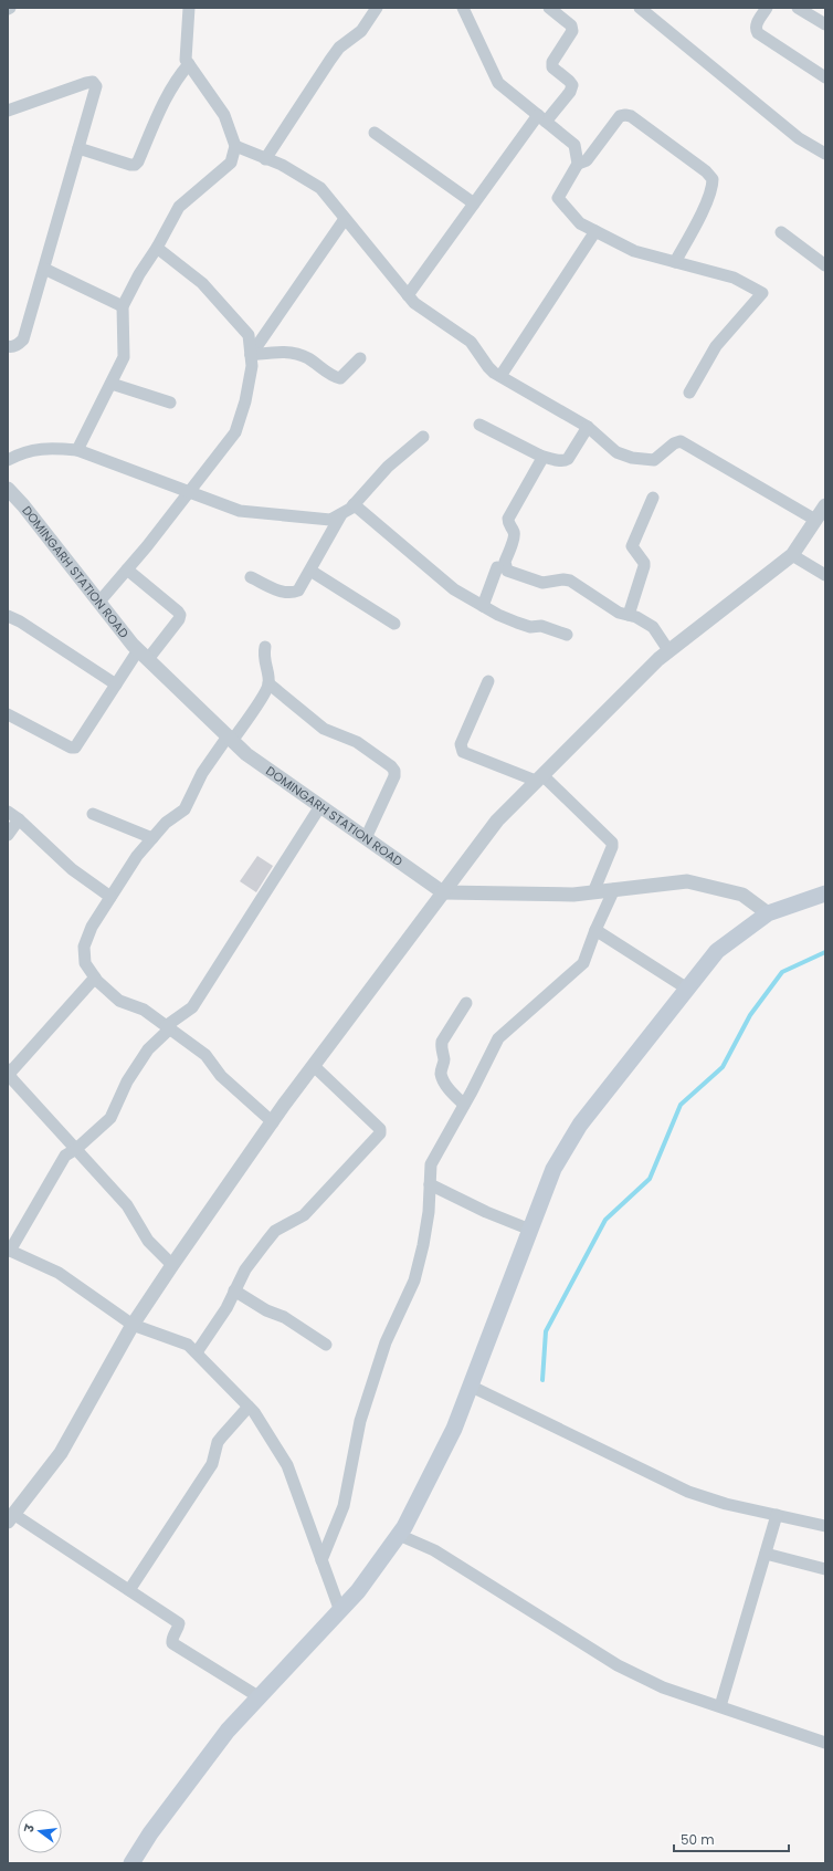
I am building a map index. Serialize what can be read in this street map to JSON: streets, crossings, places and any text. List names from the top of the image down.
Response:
{
  "streets": {
    "street": ["DOMINGARH STATION ROAD"]
  },
  "scale_bar": "50 m",
  "north": "left"
}
